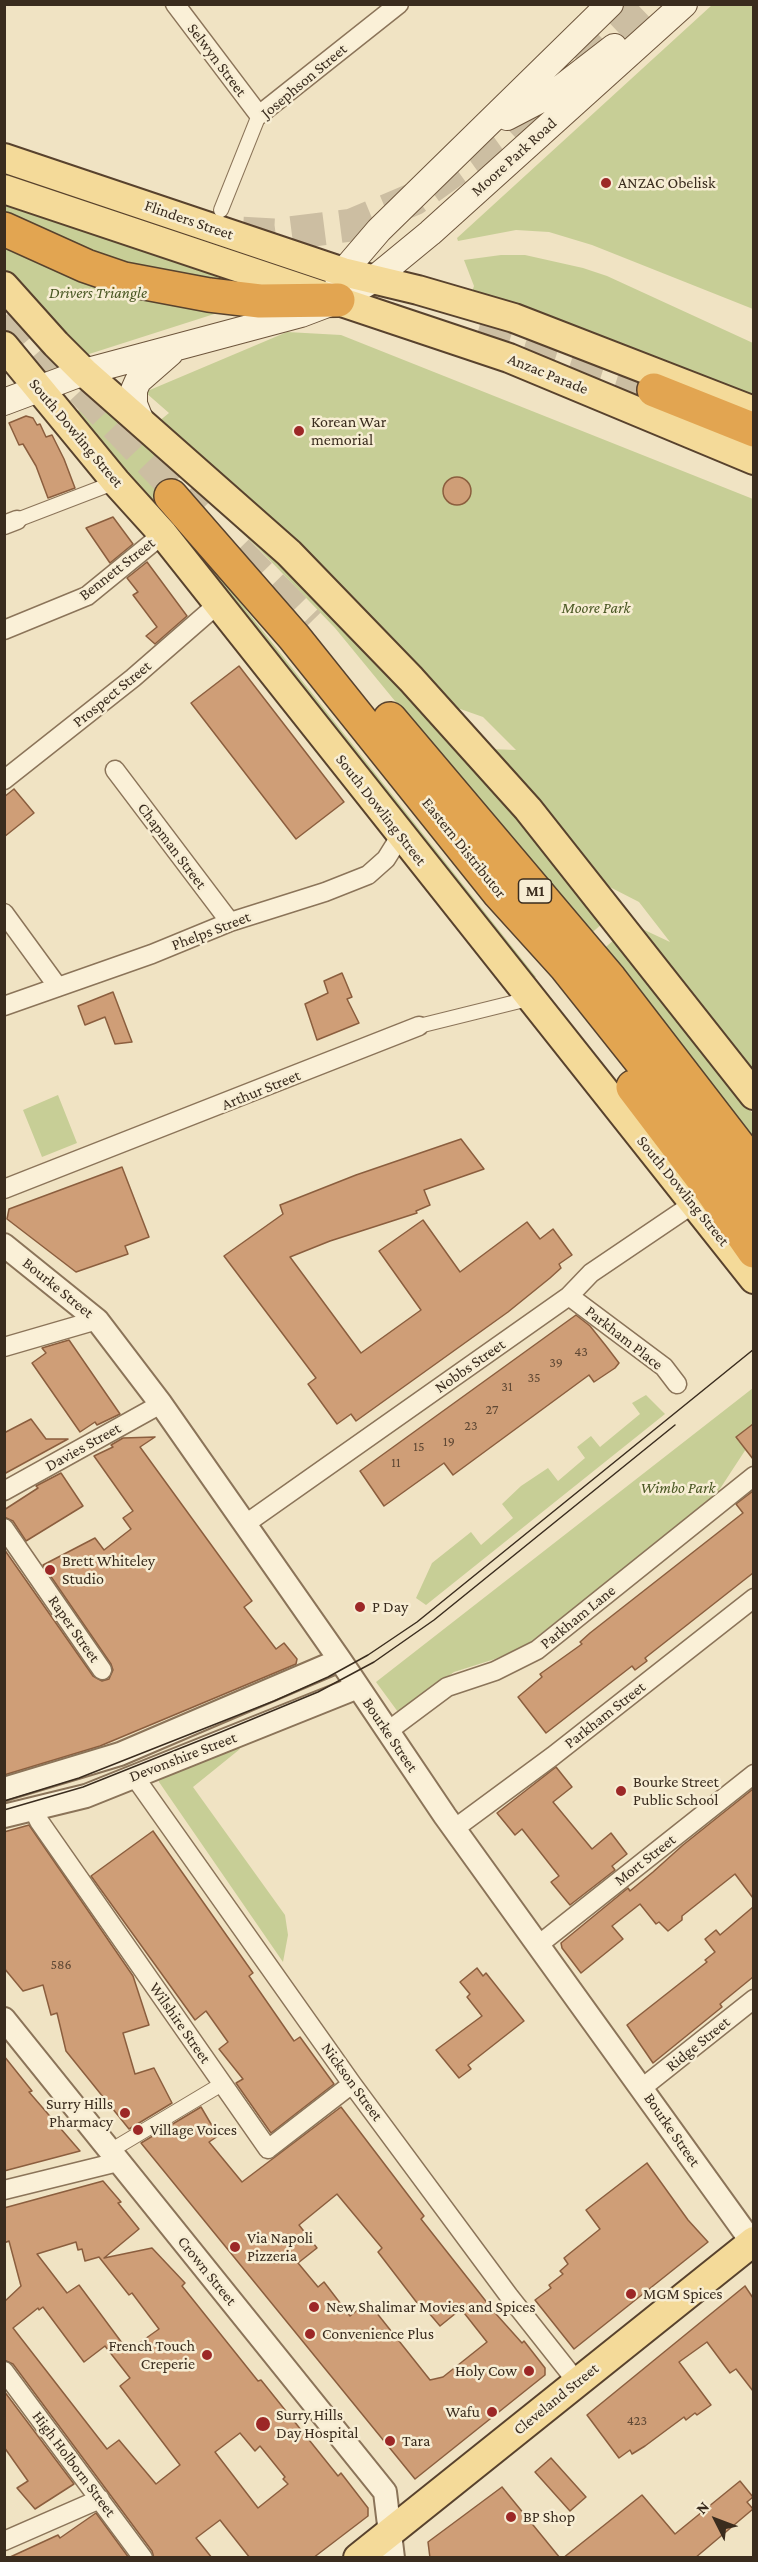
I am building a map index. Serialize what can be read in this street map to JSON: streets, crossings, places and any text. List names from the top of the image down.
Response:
{
  "streets": {
    "highway": ["Eastern Distributor", "M1"],
    "main road": [
      "Moore Park Road",
      "Flinders Street",
      "Anzac Parade",
      "South Dowling Street",
      "Cleveland Street"
    ],
    "street": [
      "Selwyn Street",
      "Josephson Street",
      "Bennett Street",
      "Prospect Street",
      "Chapman Street",
      "Phelps Street",
      "Arthur Street",
      "Bourke Street",
      "Parkham Place",
      "Nobbs Street",
      "Davies Street",
      "Parkham Lane",
      "Raper Street",
      "Parkham Street",
      "Devonshire Street",
      "Mort Street",
      "Wilshire Street",
      "Ridge Street",
      "Nickson Street",
      "Crown Street",
      "High Holborn Street"
    ]
  },
  "crossings": [
    ["Selwyn Street", "Josephson Street"],
    ["Moore Park Road", "Flinders Street"],
    ["Flinders Street", "Anzac Parade"],
    ["South Dowling Street", "Bennett Street"],
    ["South Dowling Street", "Prospect Street"],
    ["South Dowling Street", "Phelps Street"],
    ["South Dowling Street", "Nobbs Street"],
    ["Chapman Street", "Phelps Street"],
    ["Eastern Distributor", "M1"],
    ["Bourke Street", "Nobbs Street"],
    ["Bourke Street", "Davies Street"],
    ["Bourke Street", "Parkham Lane"],
    ["Bourke Street", "Parkham Street"],
    ["Bourke Street", "Devonshire Street"],
    ["Bourke Street", "Mort Street"],
    ["Bourke Street", "Ridge Street"],
    ["Bourke Street", "Cleveland Street"],
    ["Parkham Place", "Nobbs Street"],
    ["Devonshire Street", "Wilshire Street"],
    ["Devonshire Street", "Nickson Street"],
    ["Wilshire Street", "Nickson Street"],
    ["Nickson Street", "Cleveland Street"],
    ["Crown Street", "Cleveland Street"]
  ],
  "parks": ["Drivers Triangle", "Moore Park", "Wimbo Park"],
  "places": [
    "ANZAC Obelisk",
    "Korean War memorial",
    "Brett Whiteley Studio",
    "P Day",
    "Bourke Street Public School",
    "Surry Hills Pharmacy",
    "Village Voices",
    "Via Napoli Pizzeria",
    "MGM Spices",
    "New Shalimar Movies and Spices",
    "Convenience Plus",
    "French Touch Creperie",
    "Holy Cow",
    "Wafu",
    "Surry Hills Day Hospital",
    "Tara",
    "BP Shop"
  ],
  "house_numbers": [
    "43",
    "39",
    "35",
    "31",
    "27",
    "23",
    "19",
    "15",
    "11",
    "586",
    "423"
  ],
  "north": "top left"
}
